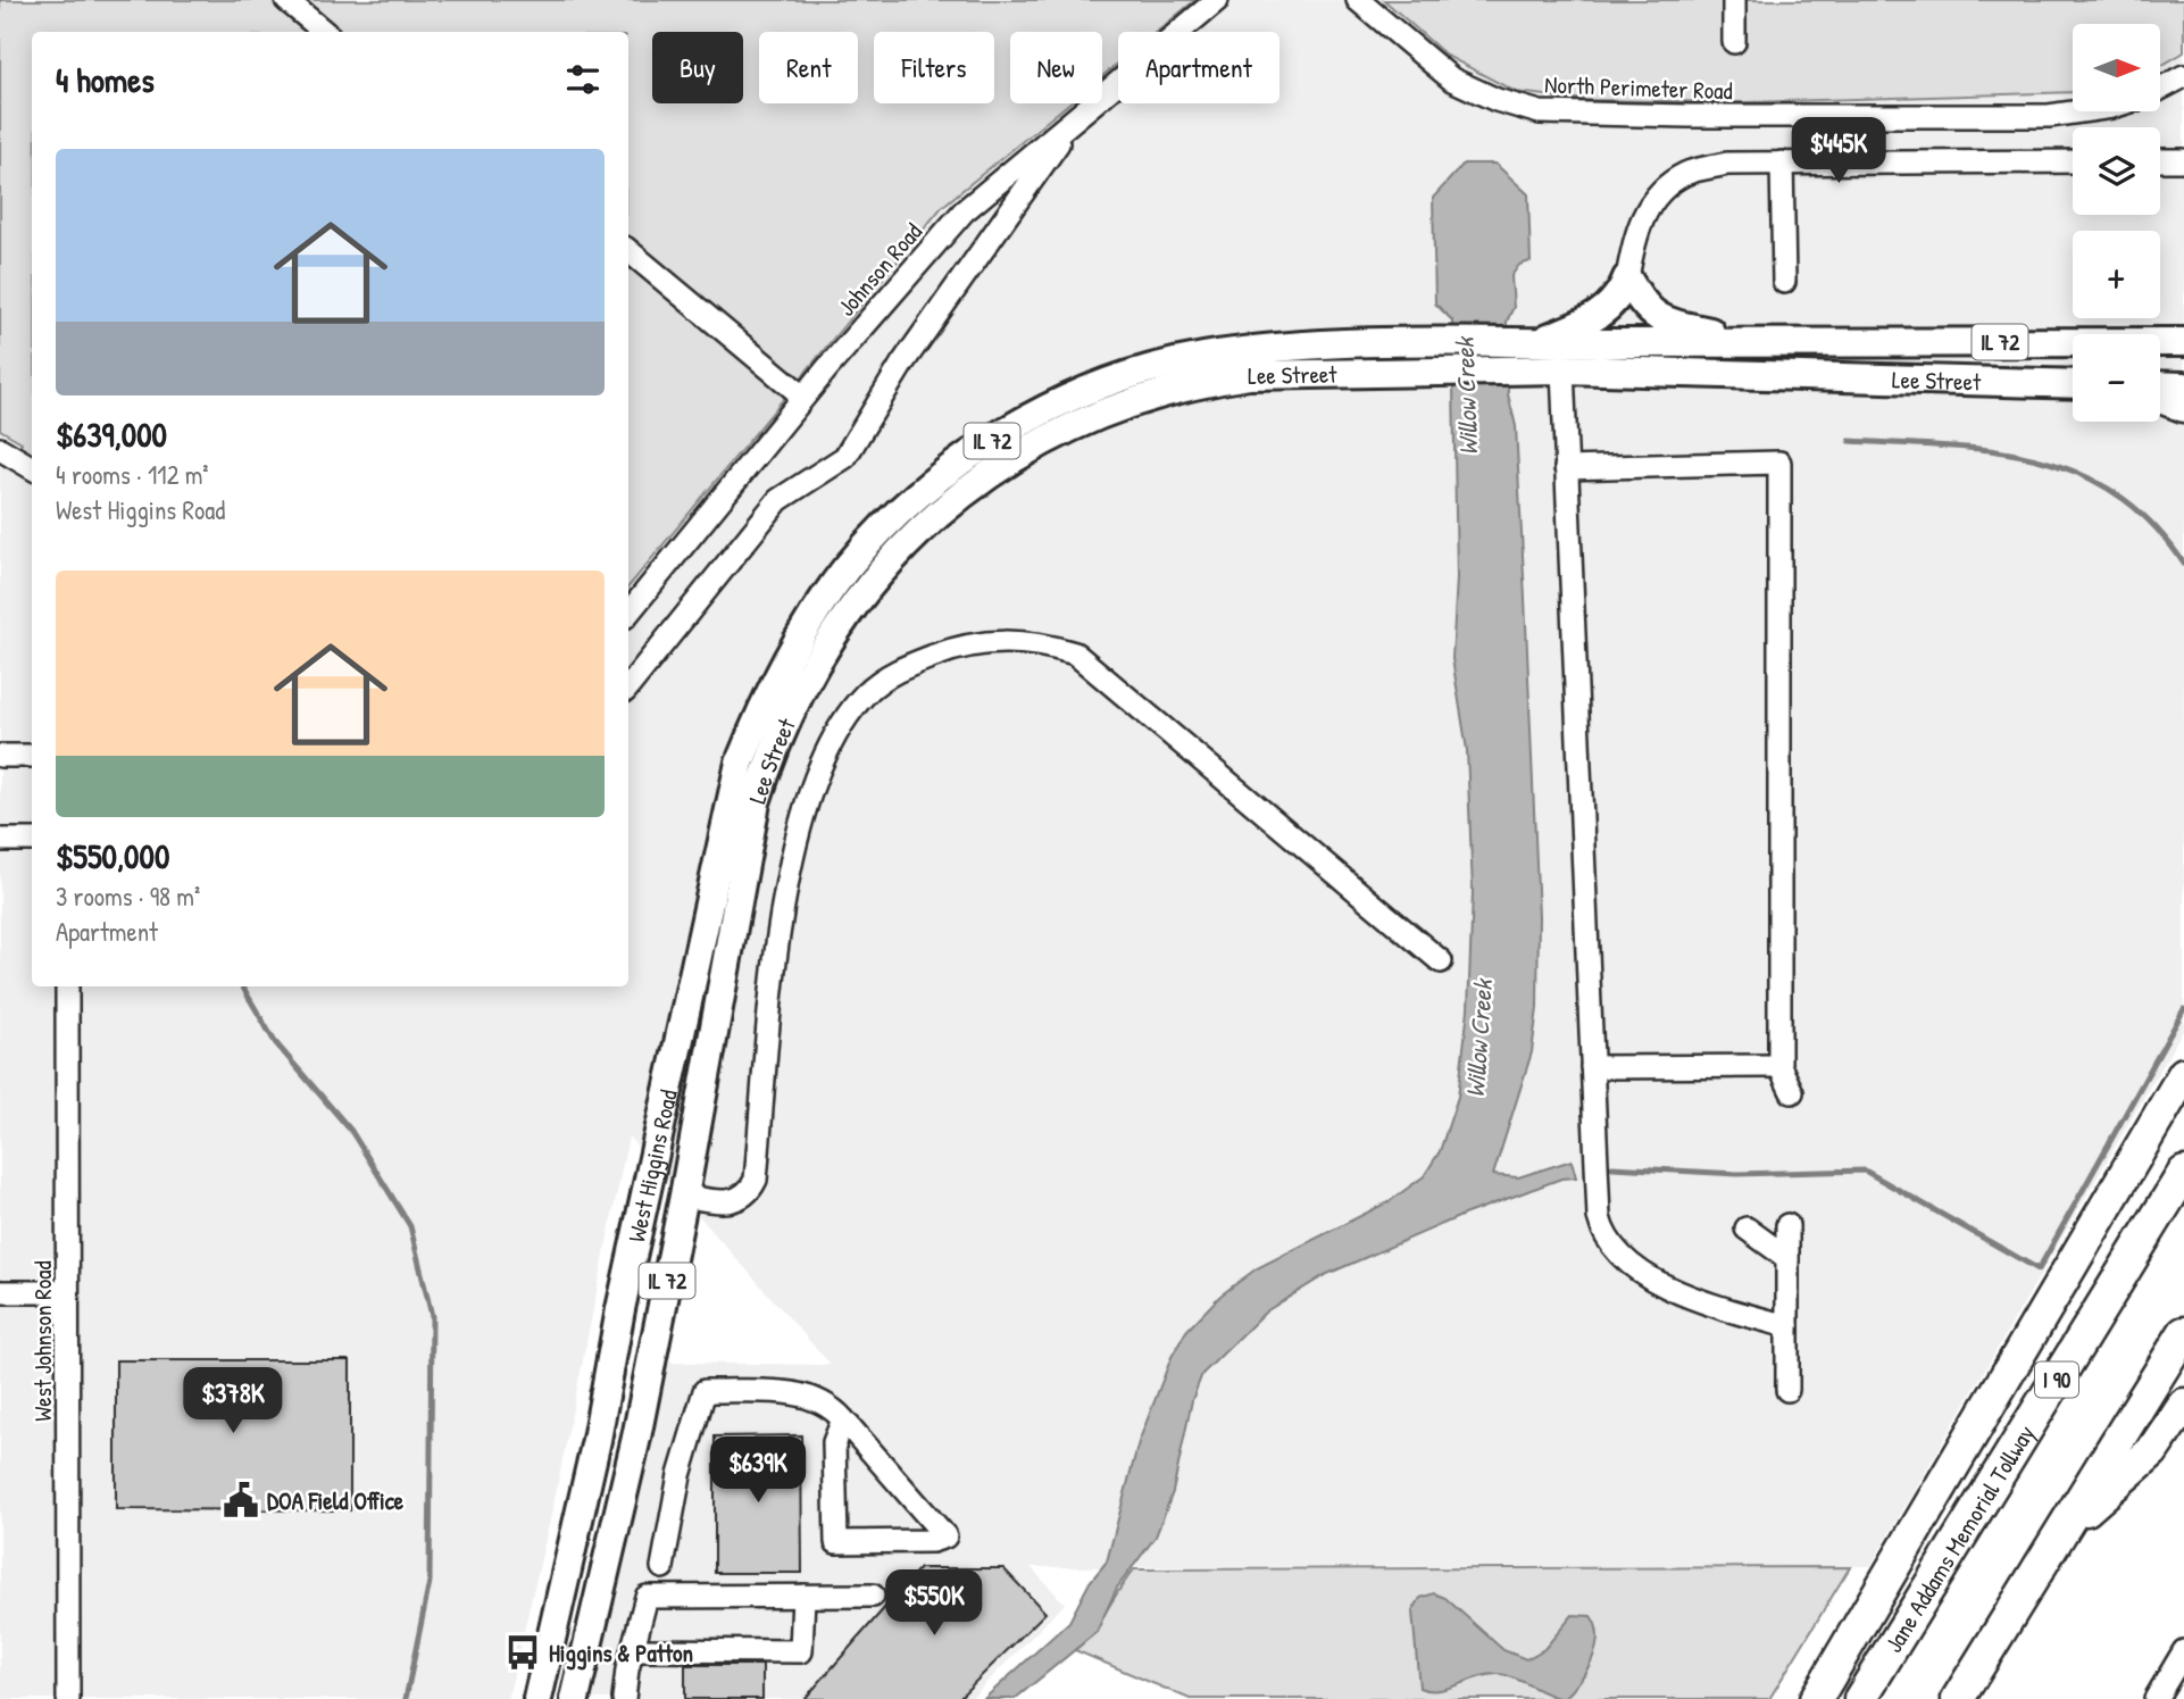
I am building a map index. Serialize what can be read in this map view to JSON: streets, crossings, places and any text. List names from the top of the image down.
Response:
{
  "streets": {
    "highway": ["I 90", "Jane Addams Memorial Tollway"],
    "main road": ["IL 72", "Lee Street", "West Higgins Road"],
    "street": ["North Perimeter Road", "Johnson Road", "West Johnson Road"]
  },
  "crossings": [
    ["IL 72", "Lee Street"],
    ["Lee Street", "West Higgins Road"]
  ],
  "water": ["Willow Creek"],
  "places": {
    "public building": ["DOA Field Office"],
    "bus stop": ["Higgins & Patton"]
  },
  "north": "right",
  "page": {
    "map_buttons": ["+", "−"],
    "chip": [
      "Buy",
      "Rent",
      "Filters",
      "New",
      "Apartment"
    ],
    "heading": "4 homes",
    "price": [
      "$445K",
      "$378K",
      "$639K",
      "$550K"
    ],
    "list": [
      {
        "name": "$639,000",
        "note": "4 rooms · 112 m² · West Higgins Road"
      },
      {
        "name": "$550,000",
        "note": "3 rooms · 98 m² · Apartment"
      }
    ]
  }
}
